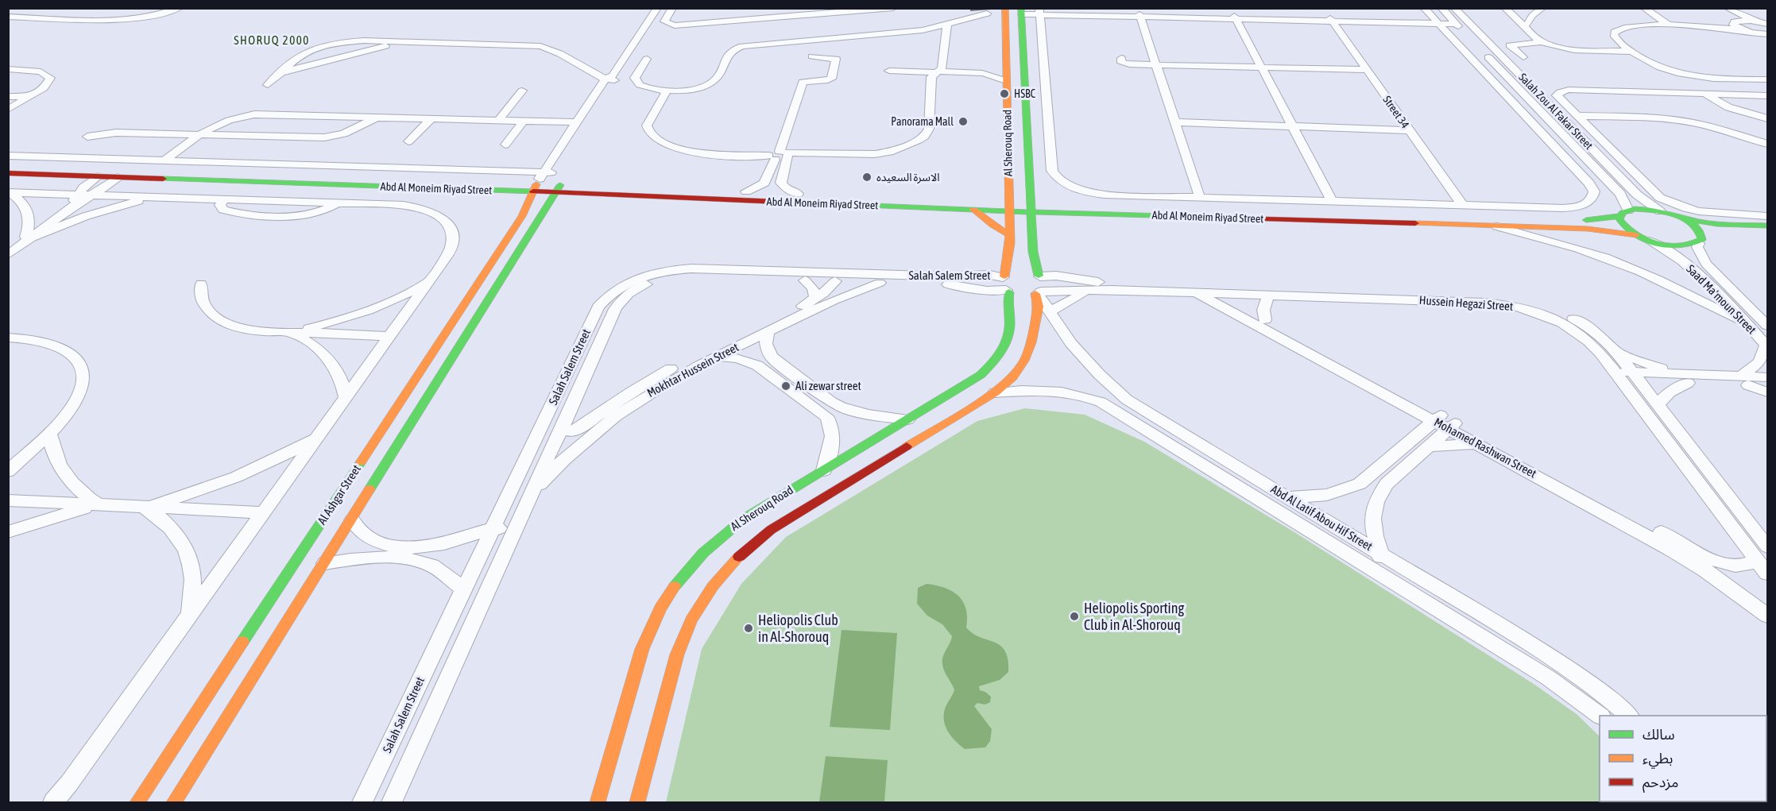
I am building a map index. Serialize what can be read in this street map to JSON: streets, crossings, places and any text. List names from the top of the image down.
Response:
{
  "streets": {
    "street": [
      "Salah Zou Al Fakar Street",
      "Street 34",
      "Al Sherouq Road",
      "Abd Al Moneim Riyad Street",
      "Salah Salem Street",
      "Saad Ma'moun Street",
      "Hussein Hegazi Street",
      "Mokhtar Hussein Street",
      "Mohamed Rashwan Street",
      "Al Ashgar Street",
      "Abd Al Latif Abou Hif Street"
    ]
  },
  "crossings": [
    ["Salah Zou Al Fakar Street", "Abd Al Moneim Riyad Street"],
    ["Al Sherouq Road", "Abd Al Moneim Riyad Street"],
    ["Al Sherouq Road", "Salah Salem Street"],
    ["Al Sherouq Road", "Hussein Hegazi Street"],
    ["Al Sherouq Road", "Abd Al Latif Abou Hif Street"],
    ["Abd Al Moneim Riyad Street", "Al Ashgar Street"],
    ["Salah Salem Street", "Mokhtar Hussein Street"],
    ["Hussein Hegazi Street", "Mohamed Rashwan Street"],
    ["Hussein Hegazi Street", "Abd Al Latif Abou Hif Street"]
  ],
  "districts": ["SHORUQ 2000"],
  "places": [
    "HSBC",
    "Panorama Mall",
    "الاسرة السعيده",
    "Ali zewar street",
    "Heliopolis Sporting Club in Al-Shorouq",
    "Heliopolis Club in Al-Shorouq"
  ],
  "legend": ["سالك", "بطيء", "مزدحم"]
}
